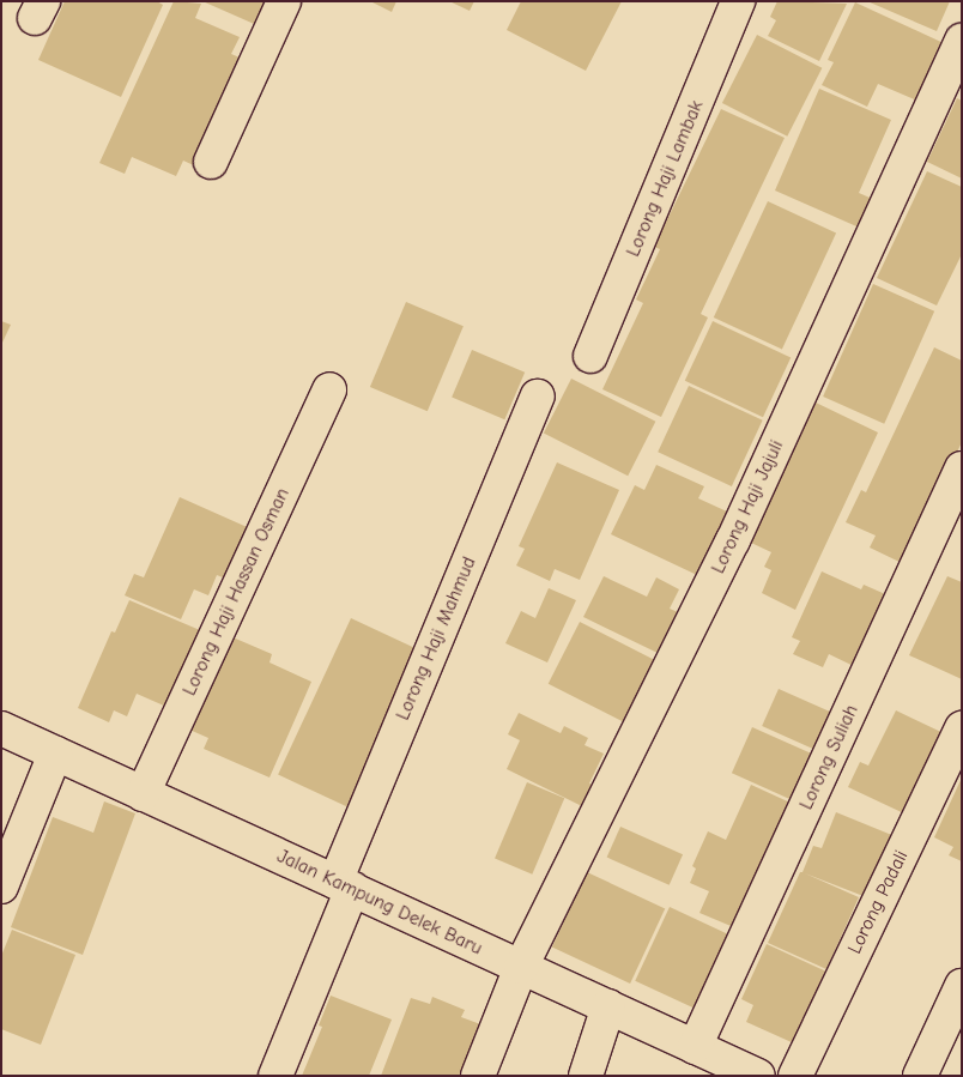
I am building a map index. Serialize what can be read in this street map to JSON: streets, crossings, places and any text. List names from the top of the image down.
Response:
{
  "streets": {
    "street": [
      "Lorong Haji Lambak",
      "Lorong Haji Jajuli",
      "Lorong Haji Hassan Osman",
      "Lorong Haji Mahmud",
      "Lorong Suliah",
      "Jalan Kampung Delek Baru",
      "Lorong Padali"
    ]
  },
  "crossings": [
    ["Lorong Haji Jajuli", "Jalan Kampung Delek Baru"],
    ["Lorong Haji Hassan Osman", "Jalan Kampung Delek Baru"],
    ["Lorong Haji Mahmud", "Jalan Kampung Delek Baru"],
    ["Lorong Suliah", "Jalan Kampung Delek Baru"]
  ]
}
